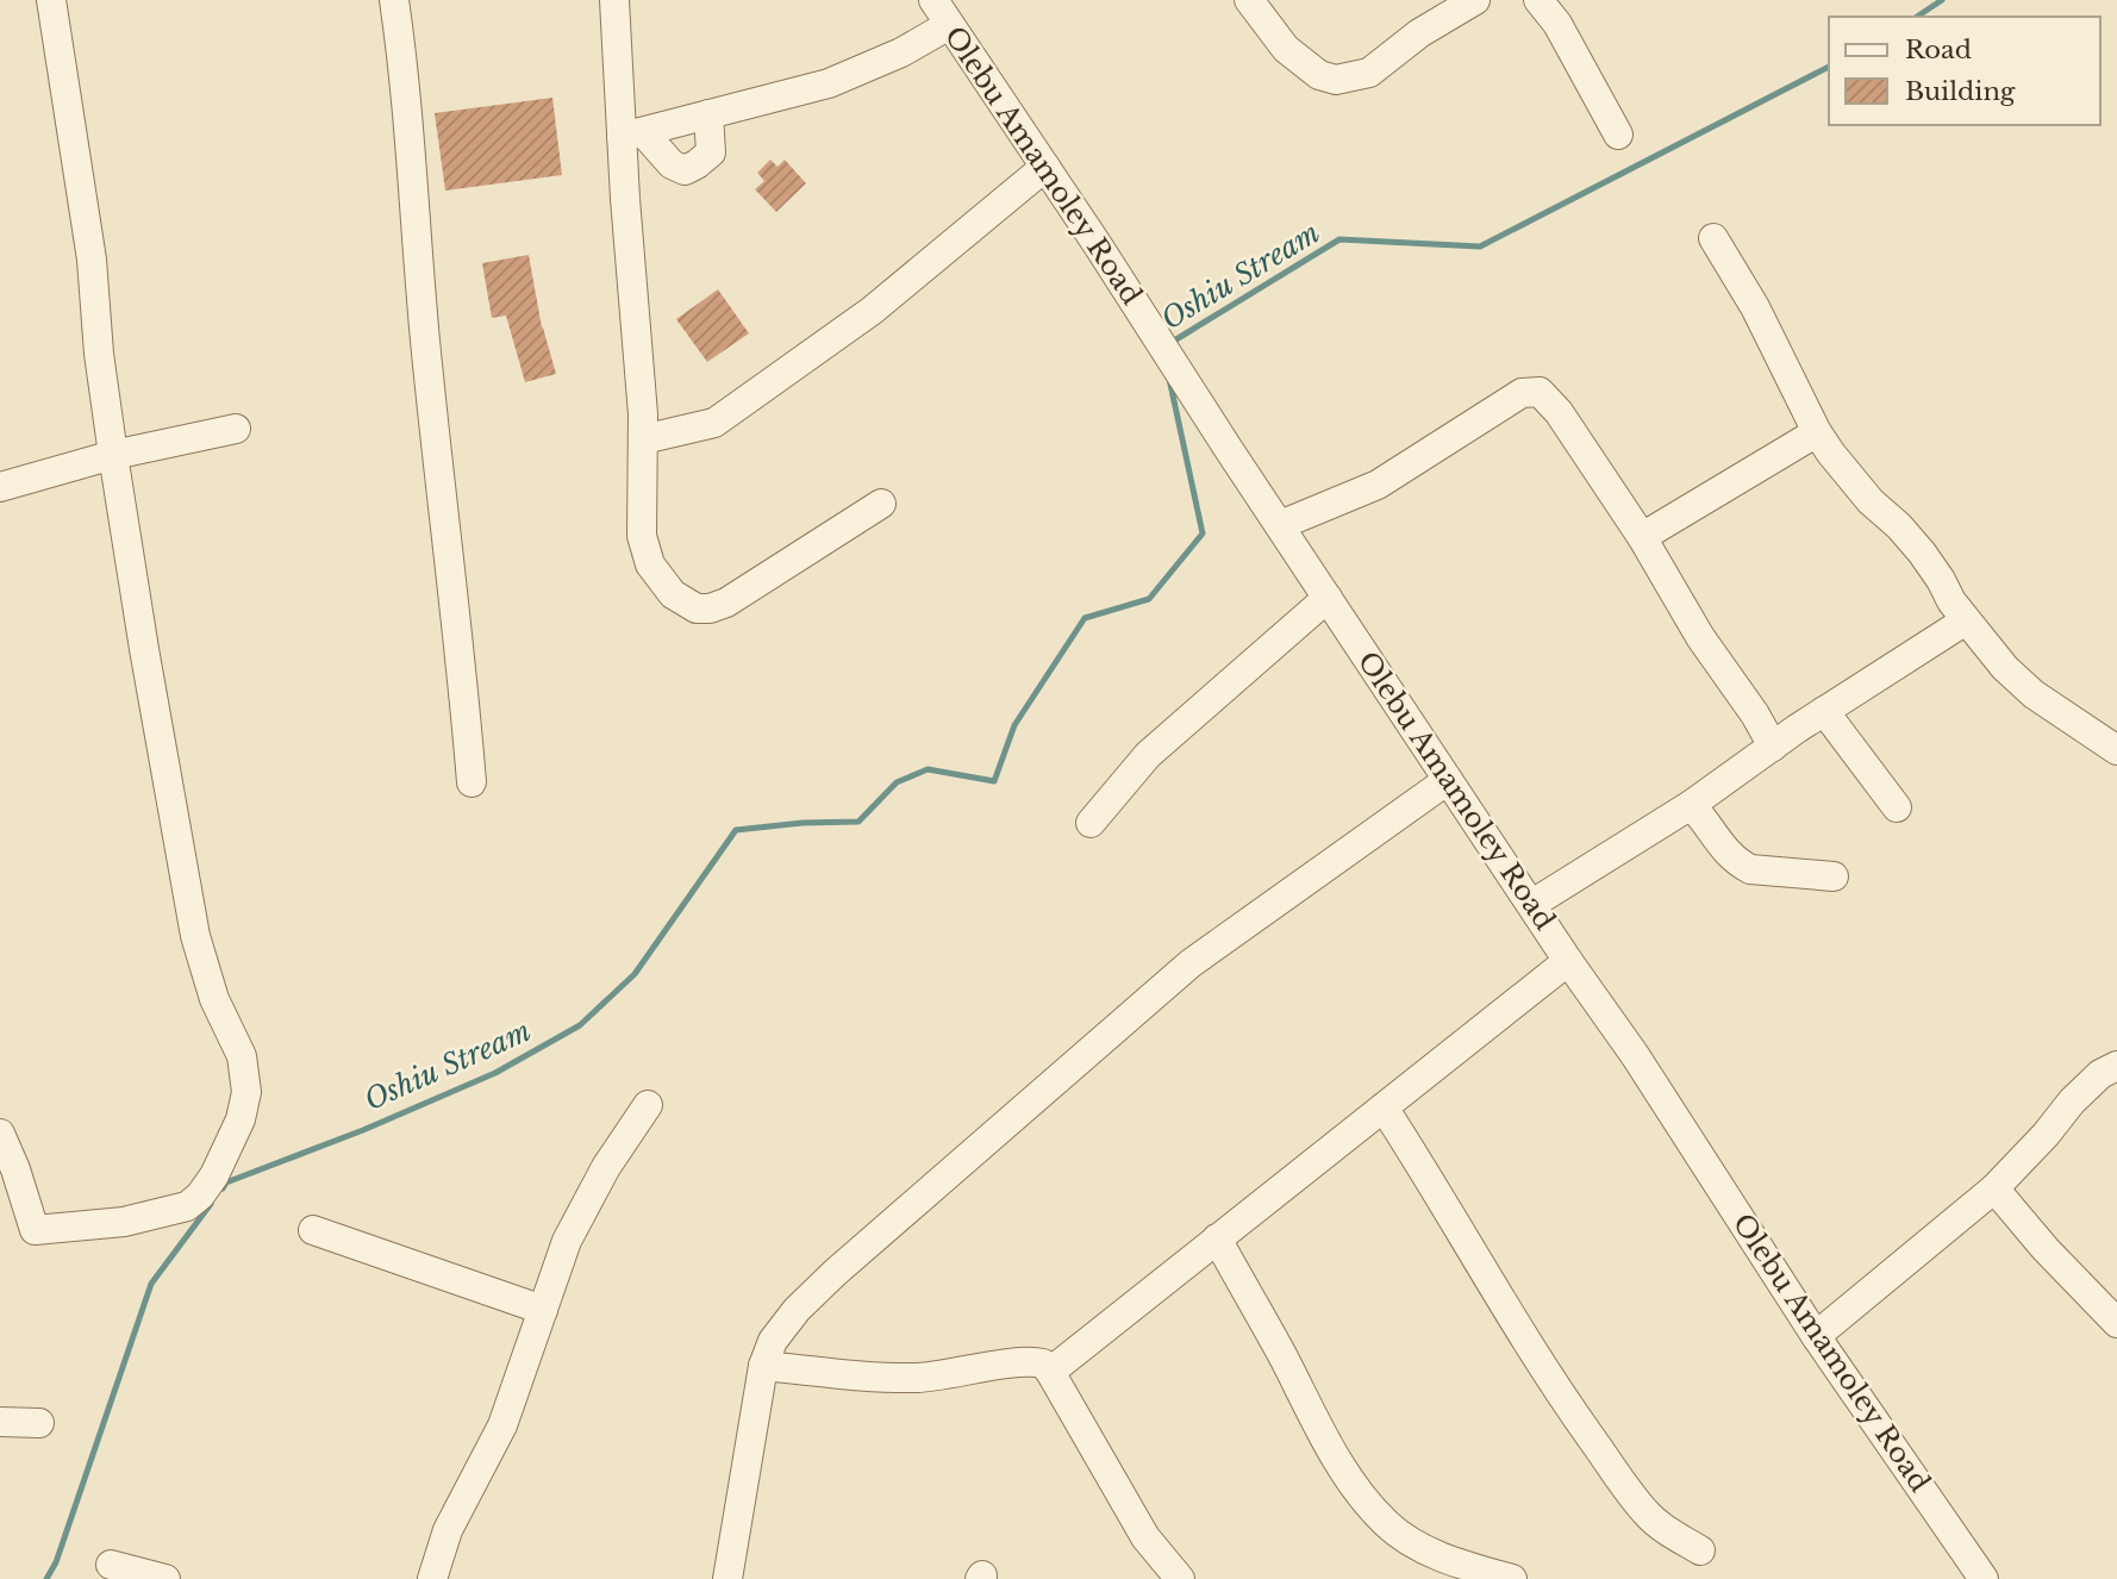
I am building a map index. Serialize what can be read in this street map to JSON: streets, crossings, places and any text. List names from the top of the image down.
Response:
{
  "streets": {
    "street": ["Olebu Amamoley Road"]
  },
  "water": ["Oshiu Stream"],
  "legend": ["Road", "Building"]
}
